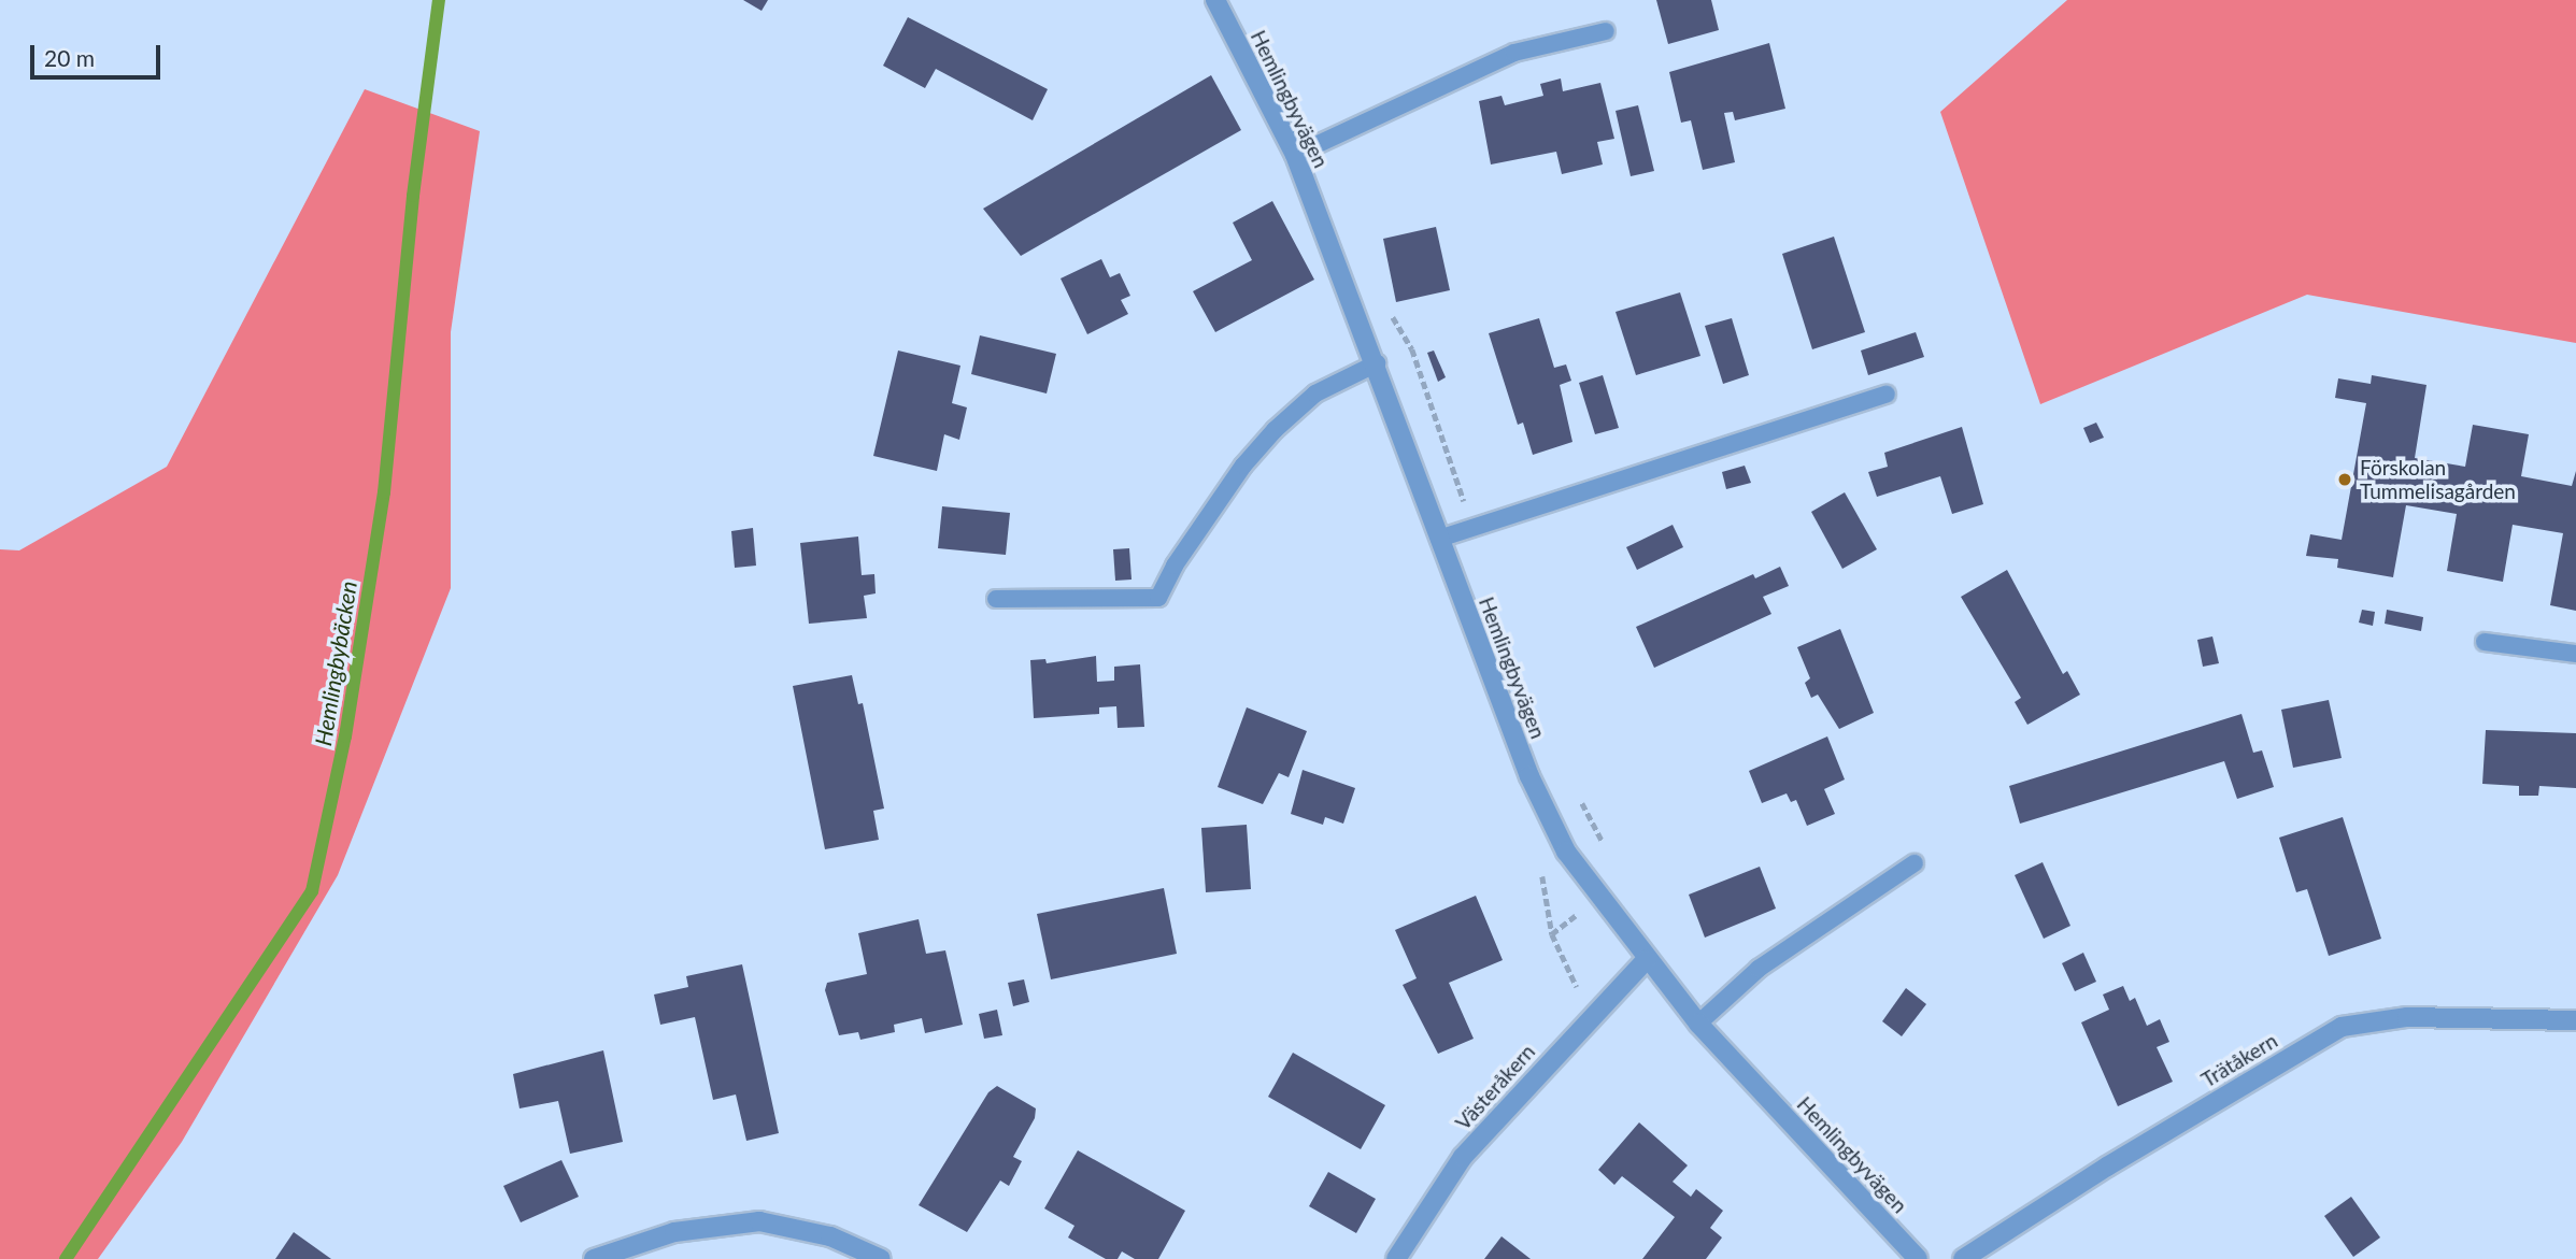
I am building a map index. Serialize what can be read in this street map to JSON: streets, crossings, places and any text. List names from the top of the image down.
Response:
{
  "streets": {
    "street": ["Hemlingbyvägen", "Trätåkern", "Västeråkern"]
  },
  "crossings": [
    ["Hemlingbyvägen", "Västeråkern"]
  ],
  "water": ["Hemlingbybäcken"],
  "places": ["Förskolan Tummelisagården"],
  "scale_bar": "20 m"
}
